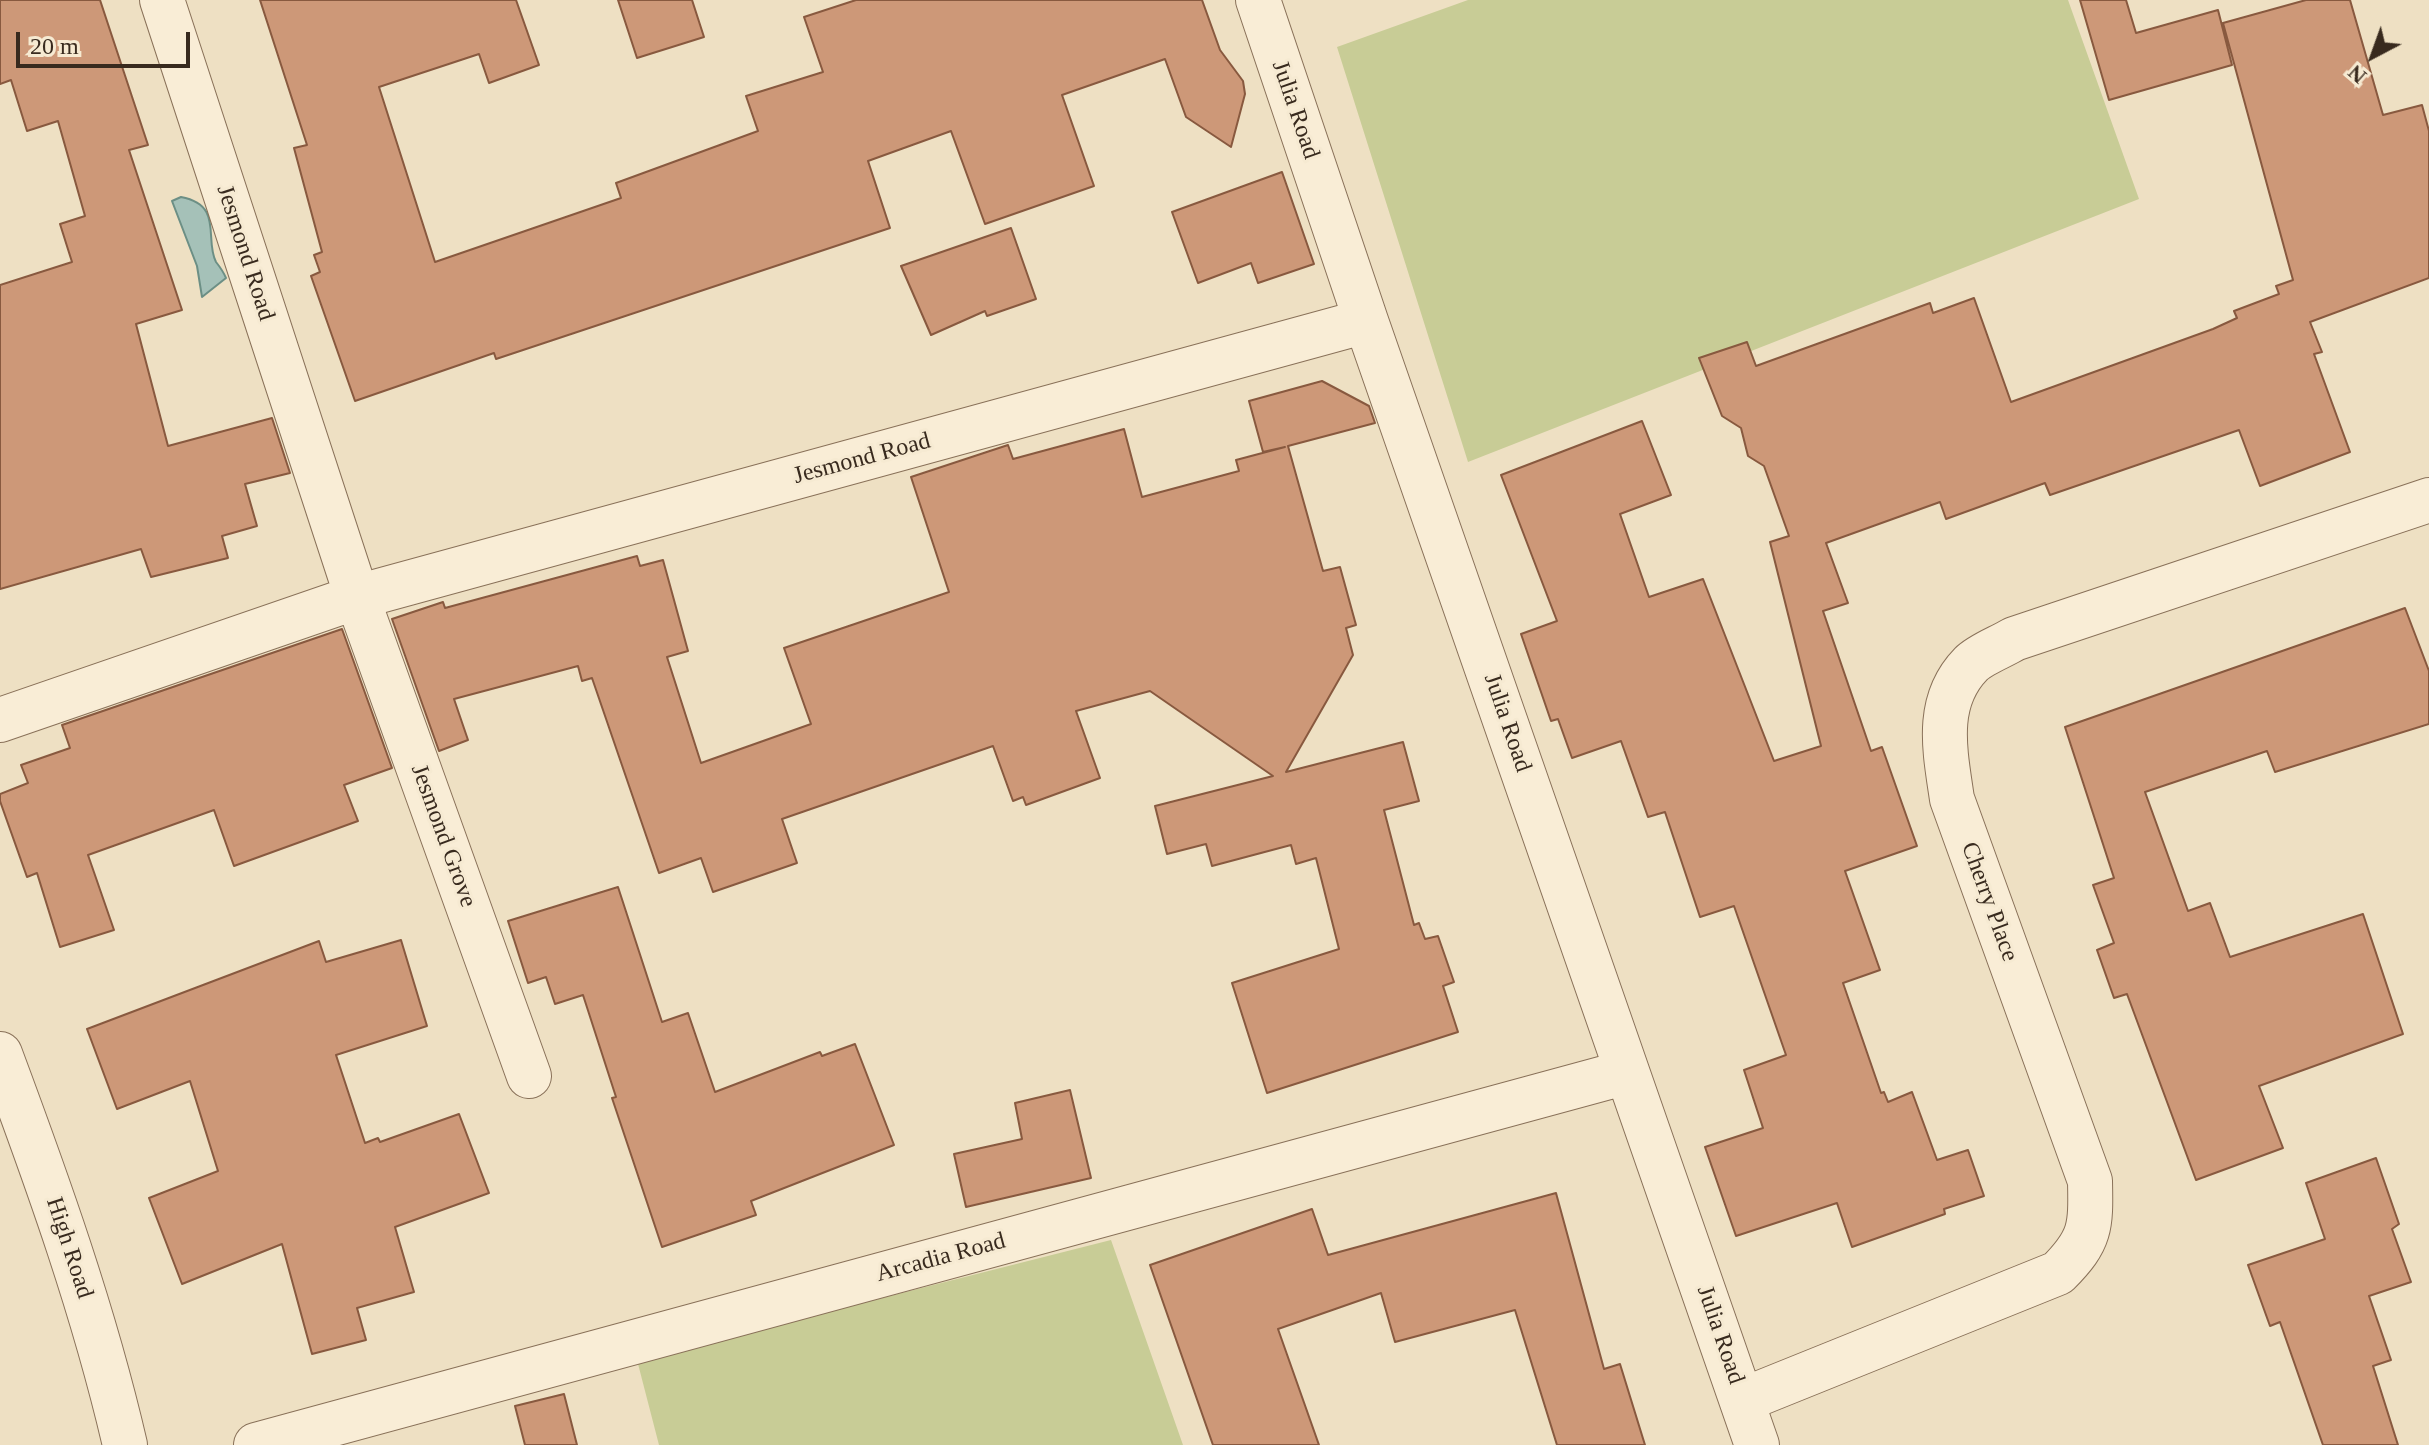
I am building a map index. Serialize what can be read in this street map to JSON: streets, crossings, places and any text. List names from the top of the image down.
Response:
{
  "streets": {
    "street": [
      "Julia Road",
      "Jesmond Road",
      "Jesmond Grove",
      "Cherry Place",
      "High Road",
      "Arcadia Road"
    ]
  },
  "crossings": [
    ["Julia Road", "Jesmond Road"],
    ["Julia Road", "Cherry Place"],
    ["Julia Road", "Arcadia Road"],
    ["Jesmond Road", "Jesmond Grove"]
  ],
  "scale_bar": "20 m",
  "north": "bottom left"
}
